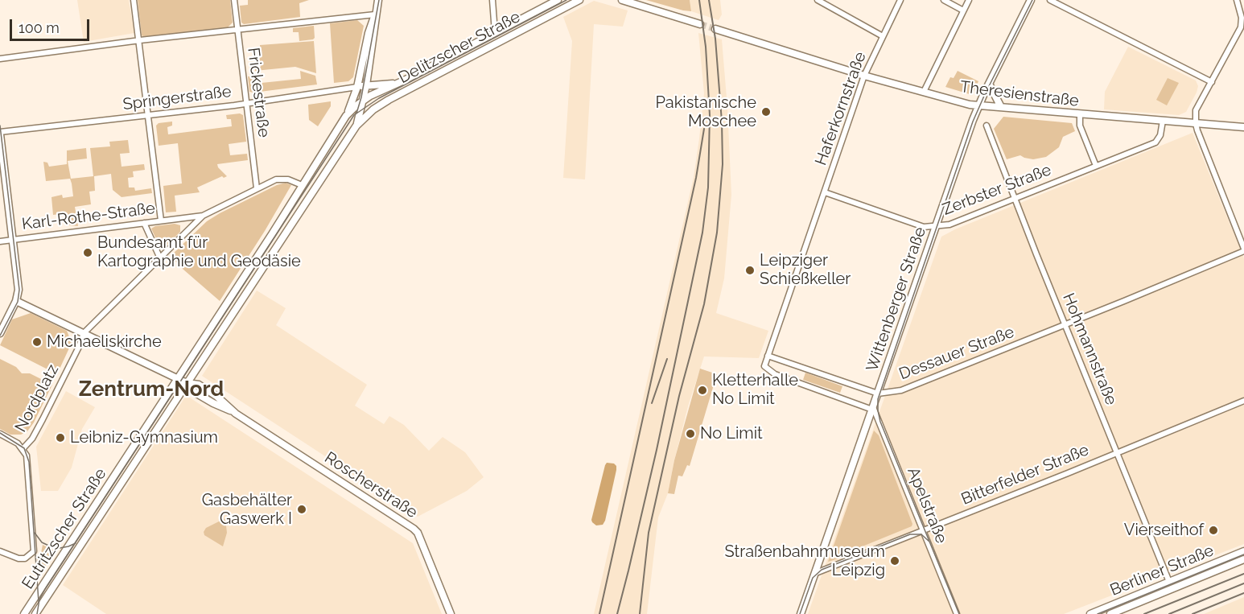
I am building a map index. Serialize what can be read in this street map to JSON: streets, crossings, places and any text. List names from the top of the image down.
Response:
{
  "streets": {
    "main road": [
      "Delitzscher Straße",
      "Theresienstraße",
      "Wittenberger Straße",
      "Roscherstraße",
      "Eutritzscher Straße",
      "Berliner Straße"
    ],
    "street": [
      "Frickestraße",
      "Springerstraße",
      "Haferkornstraße",
      "Zerbster Straße",
      "Karl-Rothe-Straße",
      "Hohmannstraße",
      "Dessauer Straße",
      "Nordplatz",
      "Bitterfelder Straße",
      "Apelstraße"
    ]
  },
  "crossings": [
    ["Delitzscher Straße", "Eutritzscher Straße"],
    ["Frickestraße", "Springerstraße"],
    ["Theresienstraße", "Haferkornstraße"],
    ["Theresienstraße", "Zerbster Straße"],
    ["Theresienstraße", "Wittenberger Straße"],
    ["Haferkornstraße", "Zerbster Straße"],
    ["Haferkornstraße", "Dessauer Straße"],
    ["Zerbster Straße", "Wittenberger Straße"],
    ["Zerbster Straße", "Hohmannstraße"],
    ["Wittenberger Straße", "Dessauer Straße"],
    ["Wittenberger Straße", "Bitterfelder Straße"],
    ["Wittenberger Straße", "Apelstraße"],
    ["Hohmannstraße", "Dessauer Straße"],
    ["Hohmannstraße", "Bitterfelder Straße"],
    ["Hohmannstraße", "Berliner Straße"],
    ["Nordplatz", "Roscherstraße"],
    ["Bitterfelder Straße", "Apelstraße"],
    ["Roscherstraße", "Eutritzscher Straße"]
  ],
  "districts": ["Zentrum-Nord"],
  "places": [
    "Pakistanische Moschee",
    "Bundesamt für Kartographie und Geodäsie",
    "Leipziger Schießkeller",
    "Michaeliskirche",
    "Kletterhalle No Limit",
    "No Limit",
    "Leibniz-Gymnasium",
    "Gasbehälter Gaswerk I",
    "Vierseithof",
    "Straßenbahnmuseum Leipzig"
  ],
  "scale_bar": "100 m"
}
